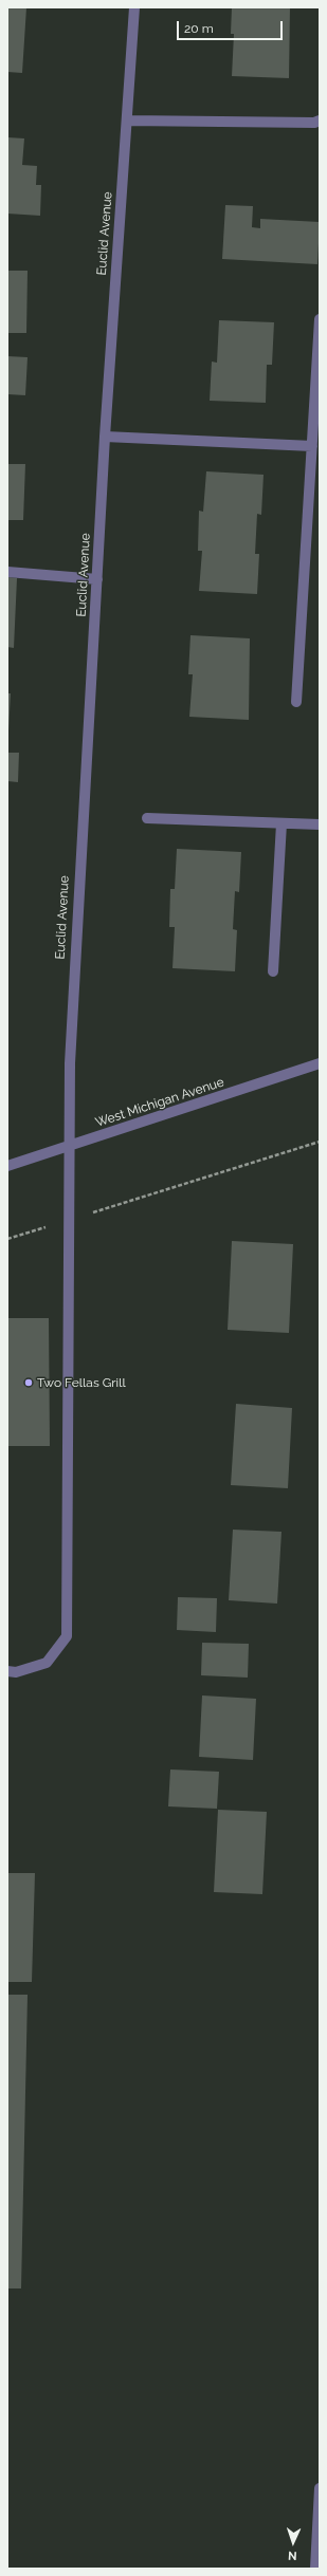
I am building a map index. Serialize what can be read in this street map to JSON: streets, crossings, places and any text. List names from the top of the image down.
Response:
{
  "streets": {
    "street": ["Euclid Avenue", "West Michigan Avenue"]
  },
  "crossings": [
    ["Euclid Avenue", "West Michigan Avenue"]
  ],
  "places": ["Two Fellas Grill"],
  "scale_bar": "20 m",
  "north": "bottom"
}
